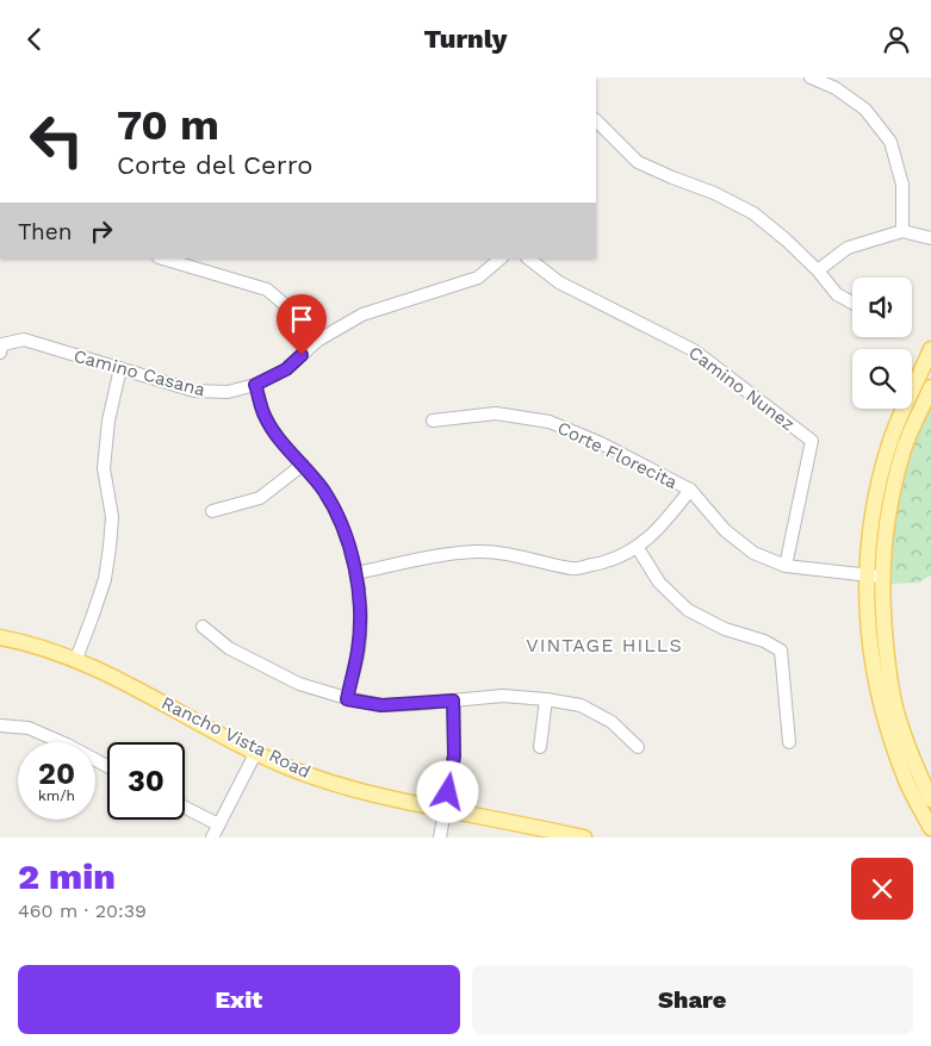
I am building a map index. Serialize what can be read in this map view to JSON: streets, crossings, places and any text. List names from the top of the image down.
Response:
{
  "streets": {
    "main road": ["Rancho Vista Road"],
    "street": ["Camino Casana", "Camino Nunez", "Corte Florecita"]
  },
  "crossings": [
    ["Camino Nunez", "Corte Florecita"]
  ],
  "districts": ["VINTAGE HILLS"],
  "page": {
    "header": "Turnly",
    "turn": ["70 m", "Corte del Cerro"],
    "then": "Then",
    "speed": "20 km/h",
    "limit": "30",
    "heading": ["2 min", "460 m · 20:39"],
    "buttons": ["Exit", "Share"]
  }
}
